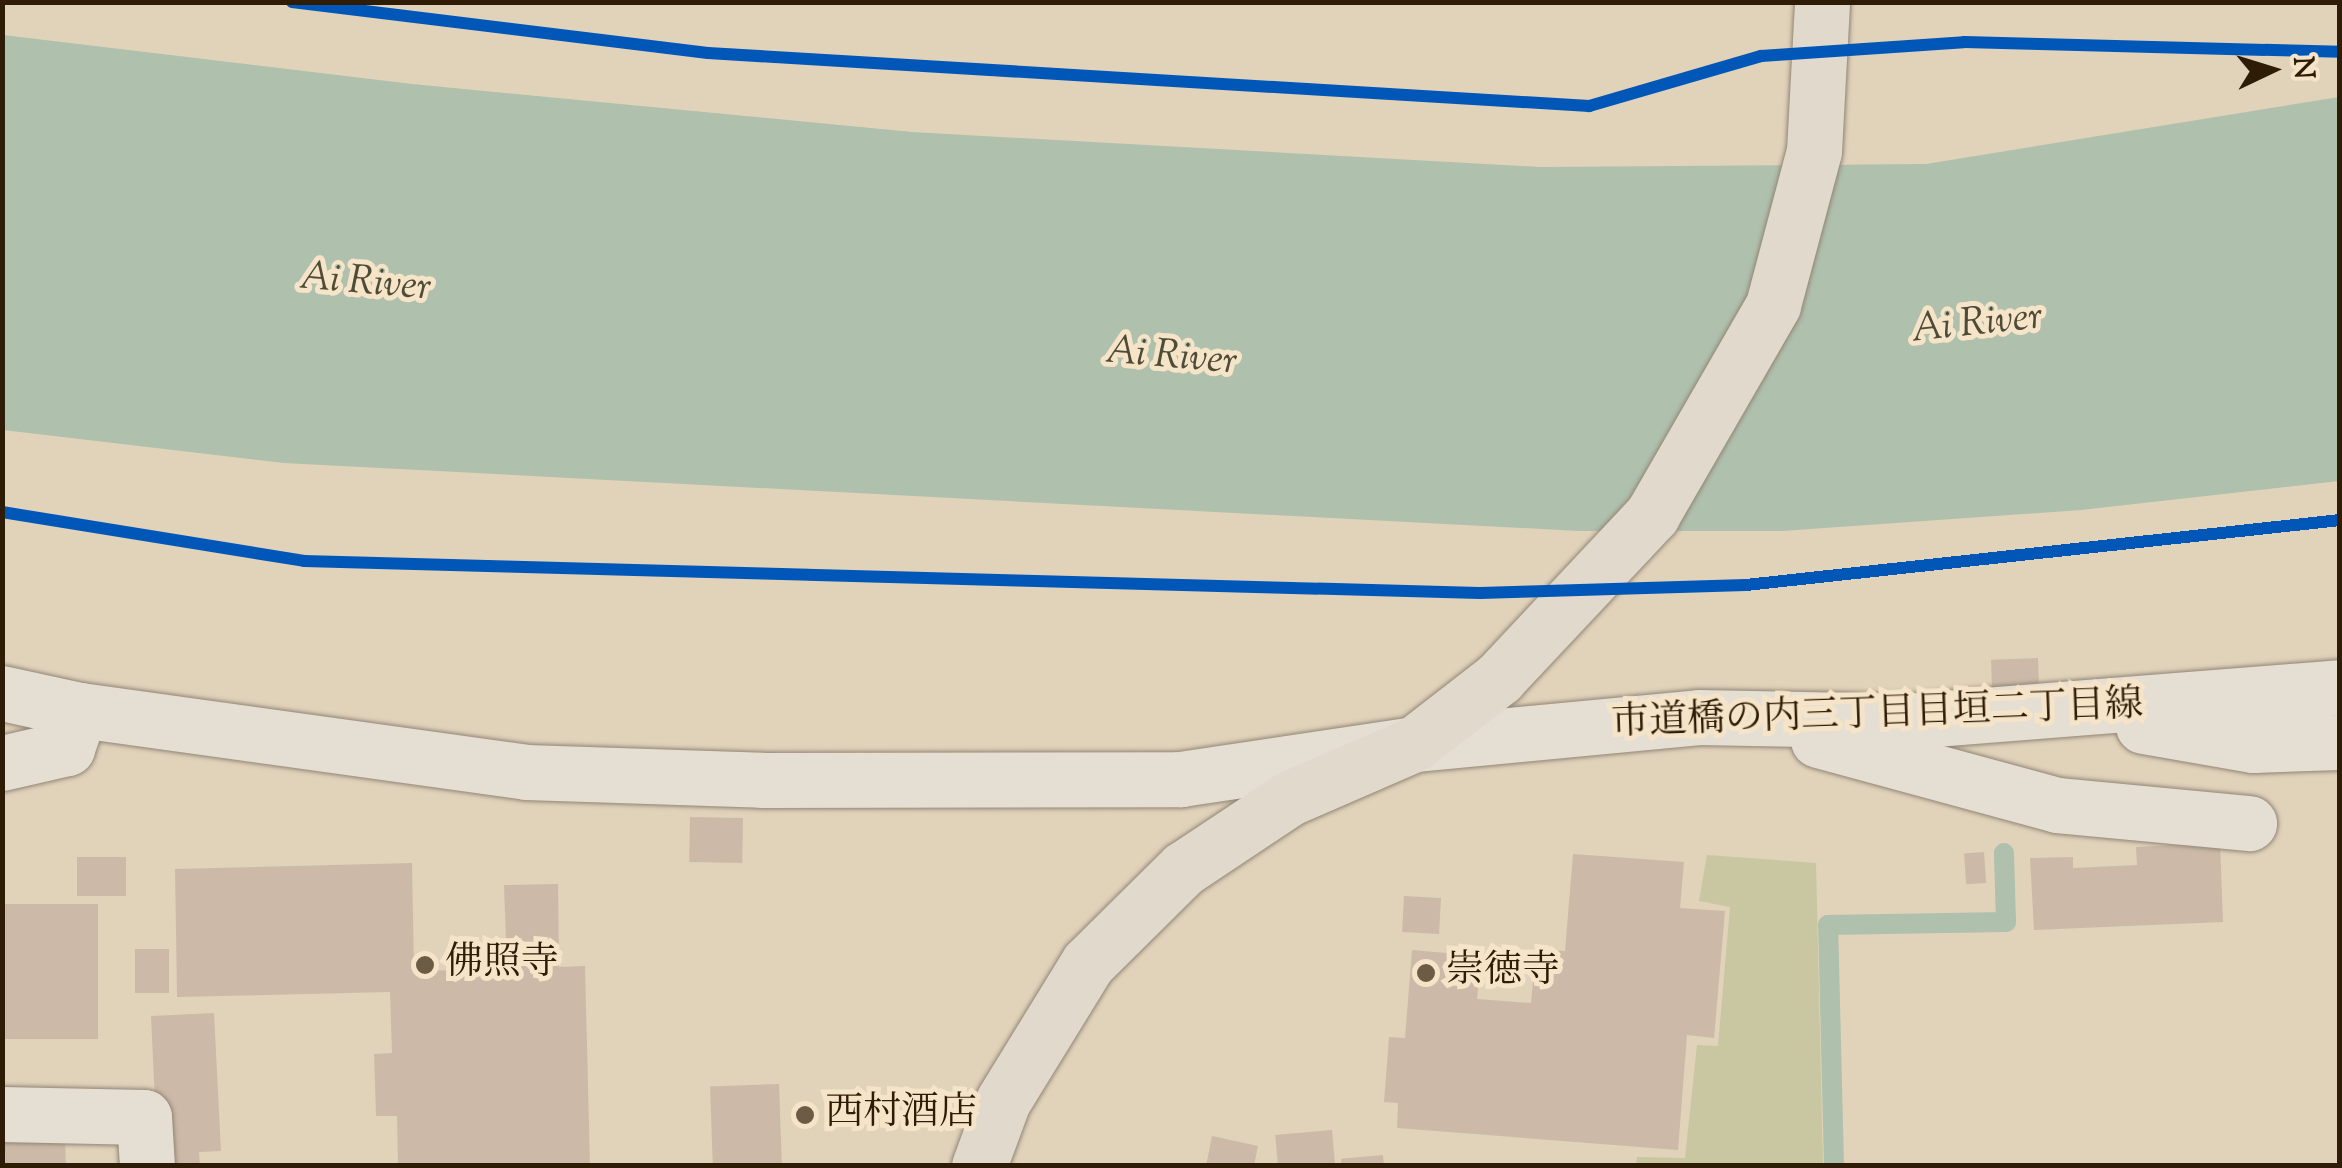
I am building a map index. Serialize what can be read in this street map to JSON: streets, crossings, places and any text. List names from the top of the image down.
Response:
{
  "streets": {
    "street": ["市道橋の内三丁目目垣二丁目線"]
  },
  "water": ["Ai River"],
  "places": ["佛照寺", "崇徳寺", "西村酒店"],
  "north": "right"
}
